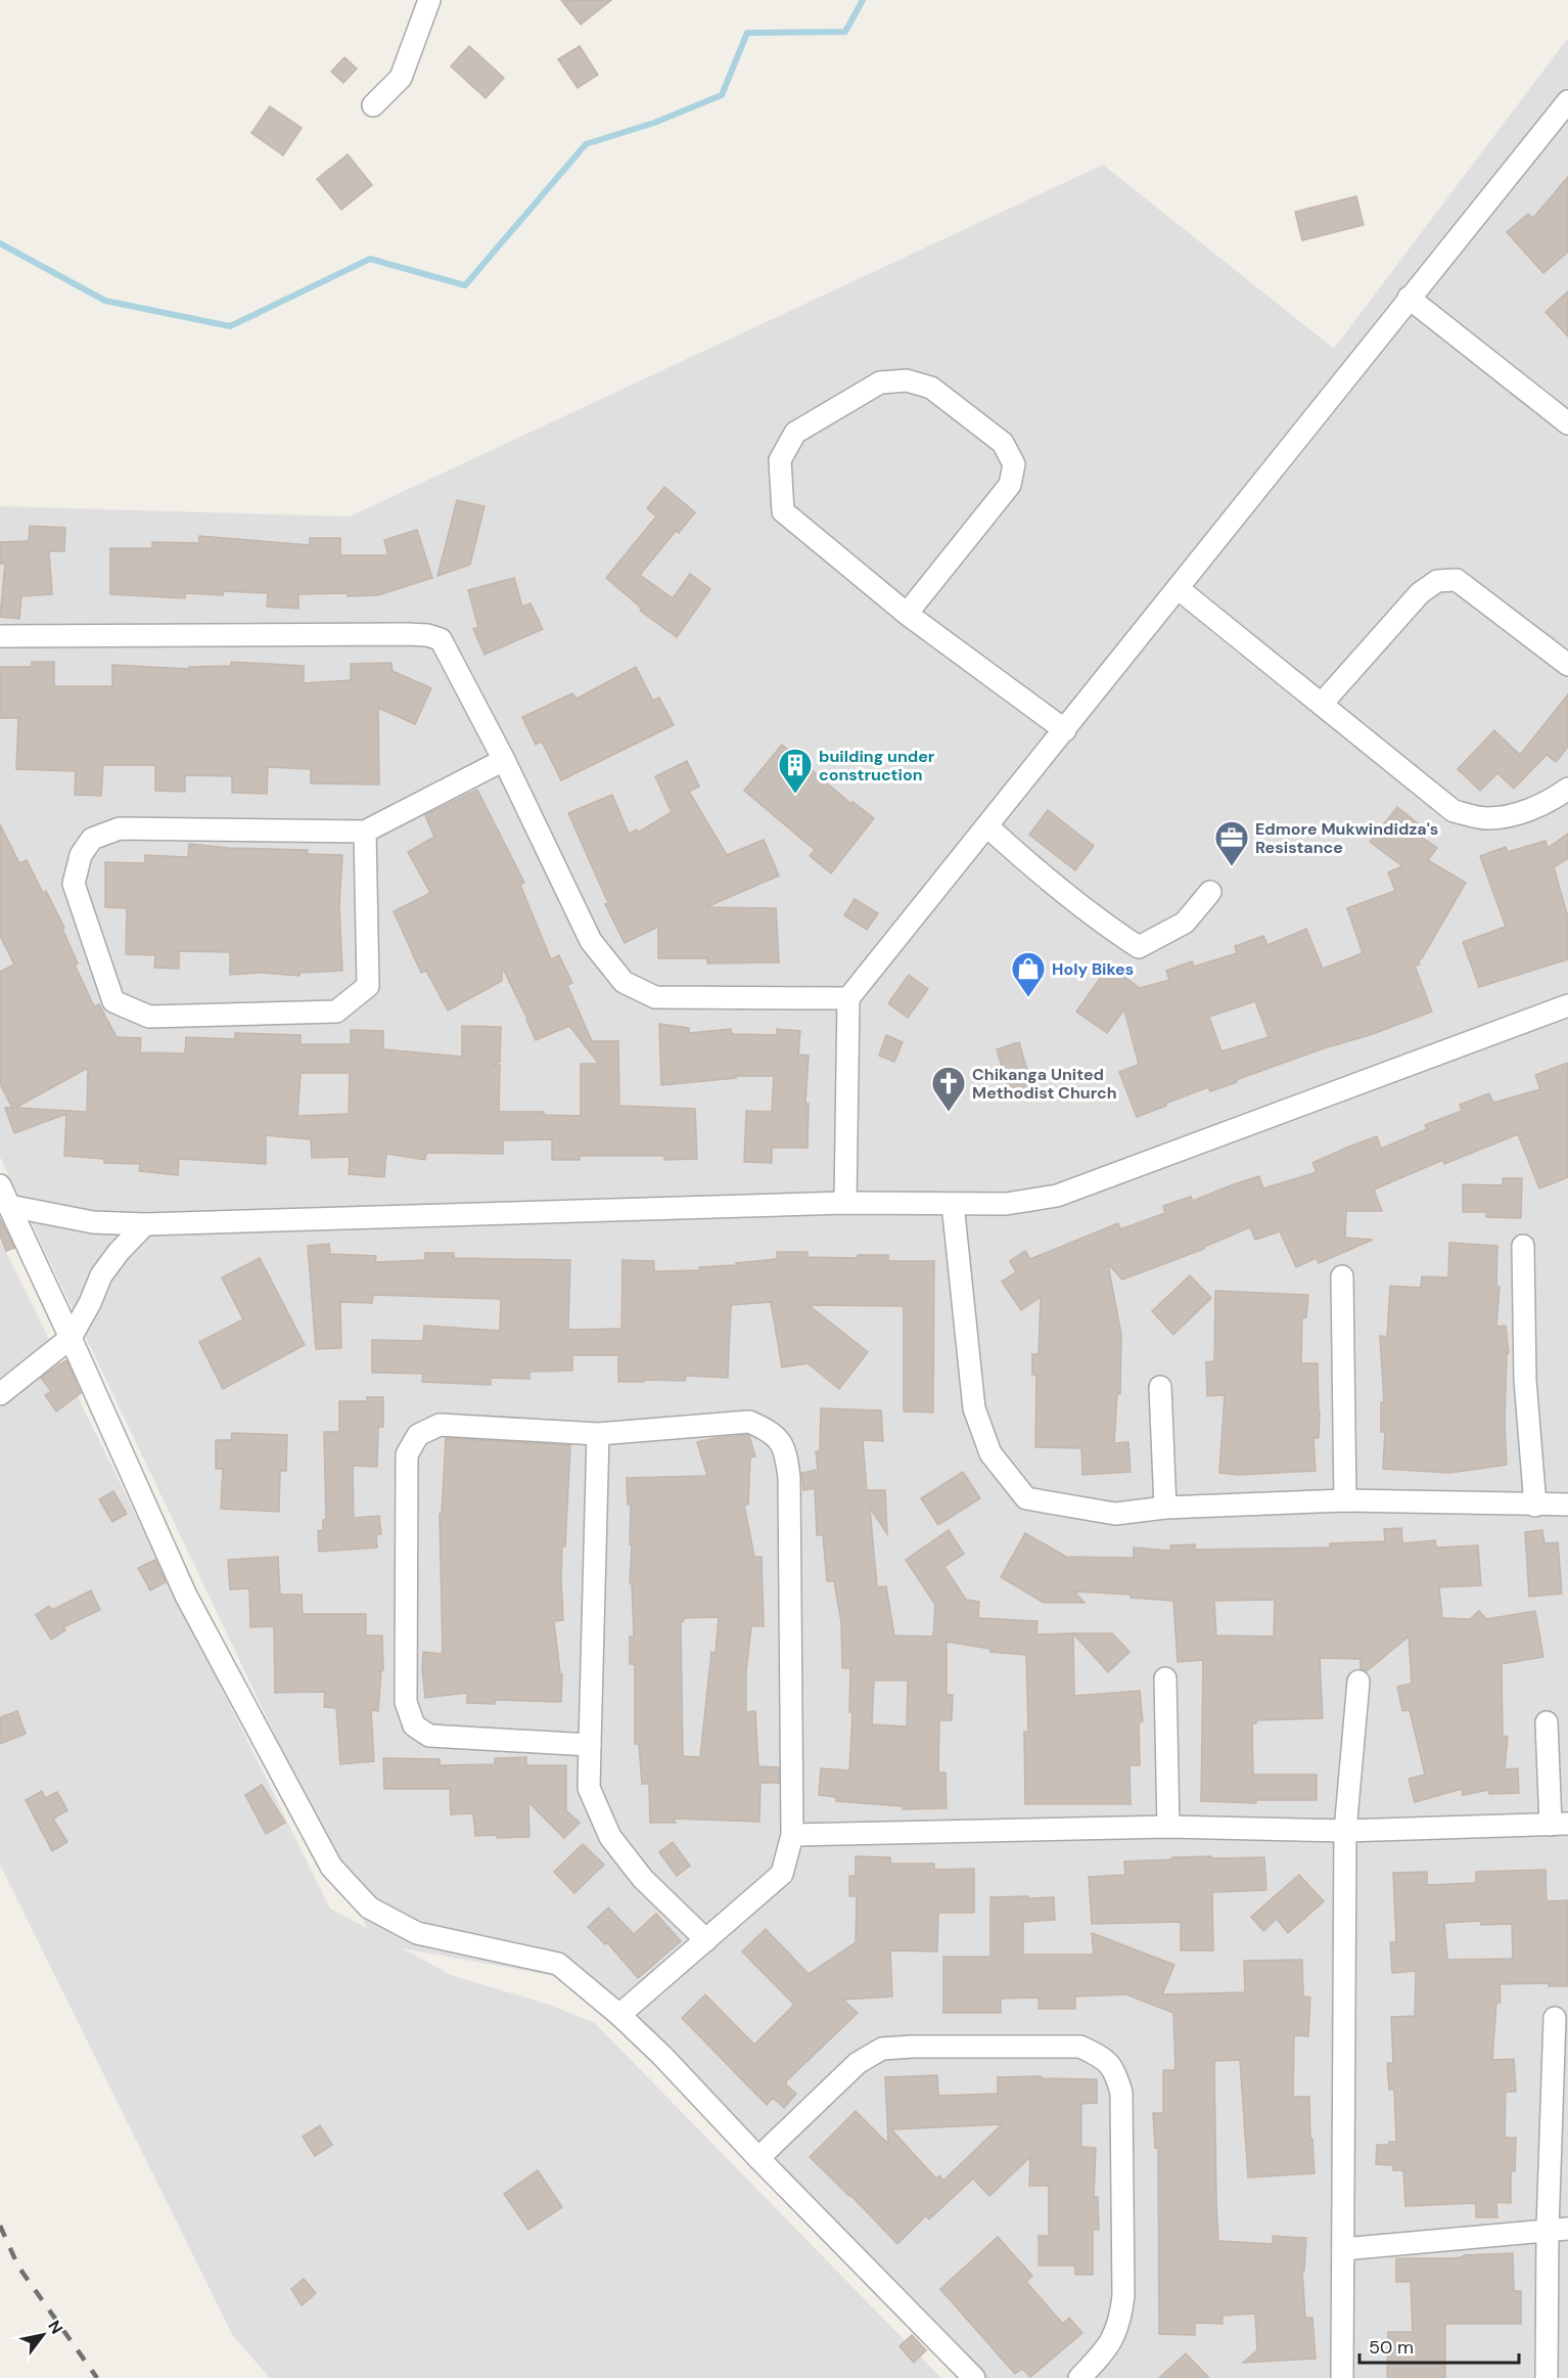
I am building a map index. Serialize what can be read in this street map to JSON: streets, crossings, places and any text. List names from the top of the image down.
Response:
{
  "places": {
    "building": ["building under construction"],
    "office": ["Edmore Mukwindidza's Resistance"],
    "shop": ["Holy Bikes"],
    "church": ["Chikanga United Methodist Church"]
  },
  "scale_bar": "50 m",
  "north": "top right"
}
